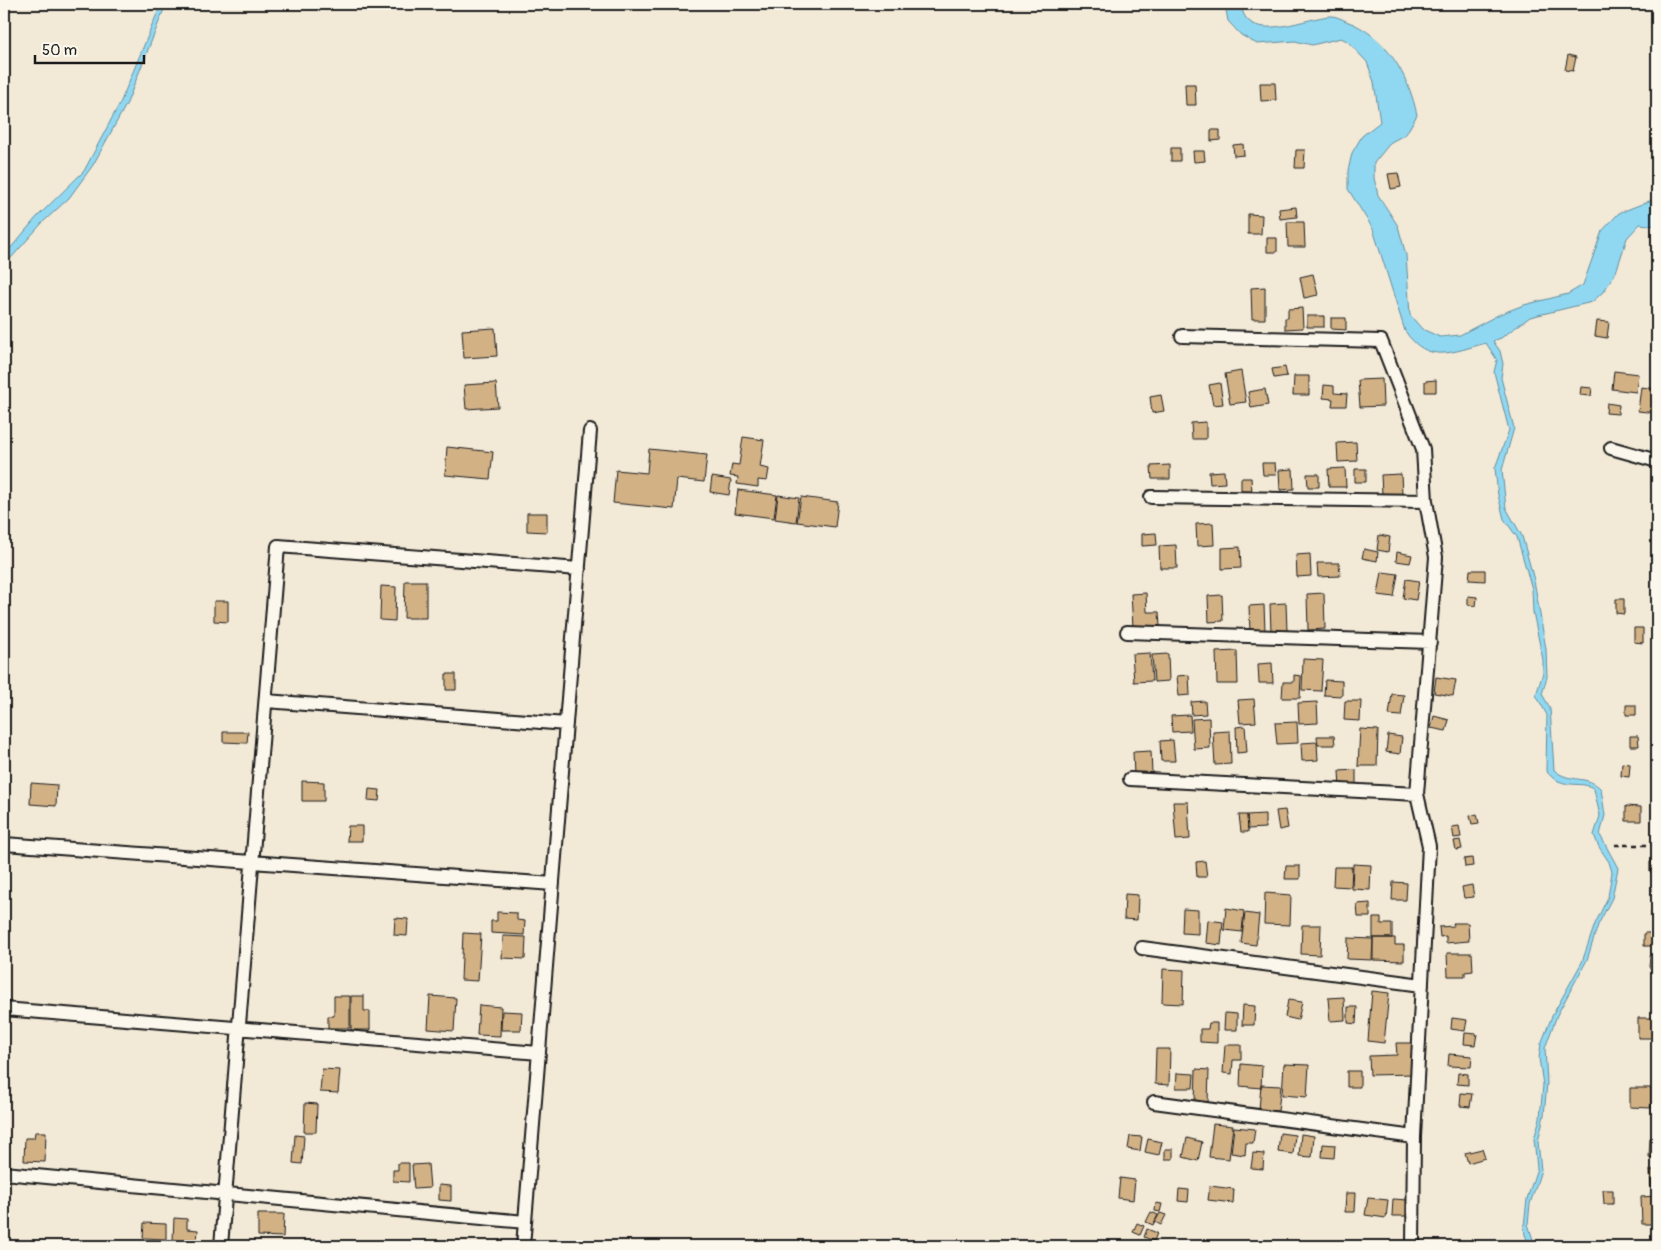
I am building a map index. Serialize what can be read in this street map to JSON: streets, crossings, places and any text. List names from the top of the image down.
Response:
{
  "scale_bar": "50 m"
}
